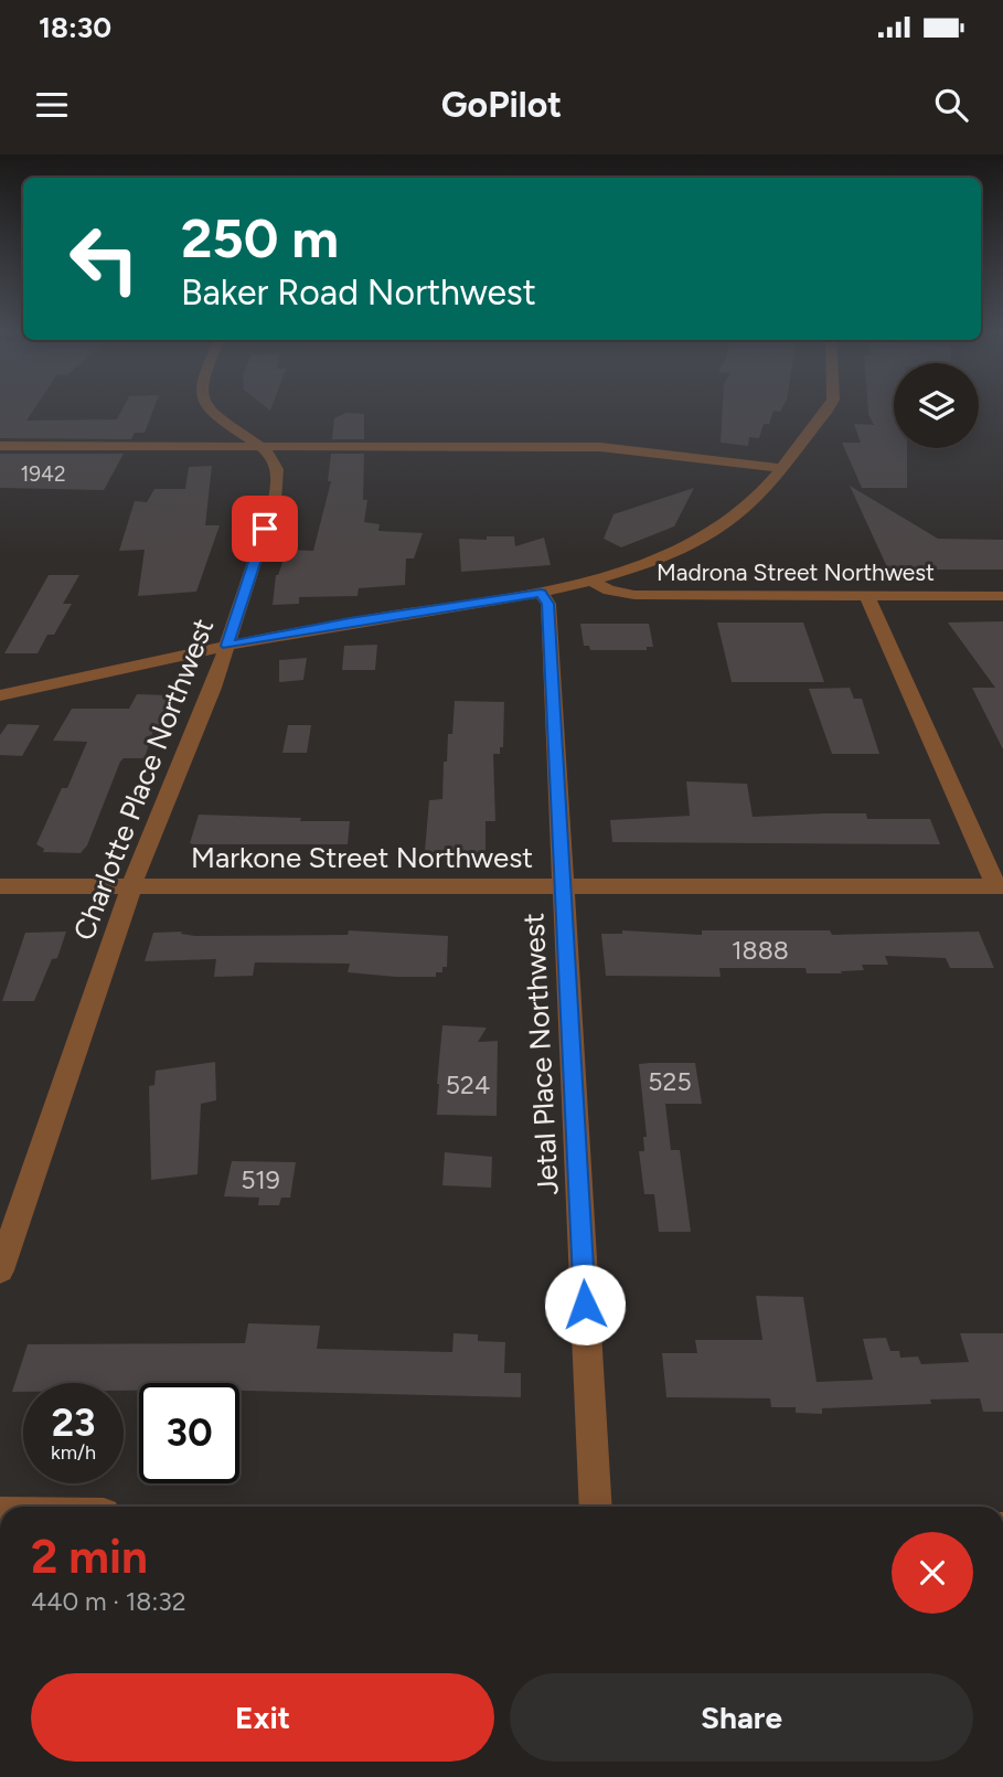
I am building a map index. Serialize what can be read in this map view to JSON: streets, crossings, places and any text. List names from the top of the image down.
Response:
{
  "streets": {
    "street": [
      "Madrona Street Northwest",
      "Charlotte Place Northwest",
      "Markone Street Northwest",
      "Jetal Place Northwest"
    ]
  },
  "crossings": [
    ["Charlotte Place Northwest", "Markone Street Northwest"],
    ["Markone Street Northwest", "Jetal Place Northwest"]
  ],
  "house_numbers": [
    "1942",
    "1888",
    "525",
    "524",
    "519"
  ],
  "page": {
    "status": "18:30",
    "header": "GoPilot",
    "turn": ["250 m", "Baker Road Northwest"],
    "speed": "23 km/h",
    "limit": "30",
    "heading": ["2 min", "440 m · 18:32"],
    "buttons": ["Exit", "Share"]
  }
}
